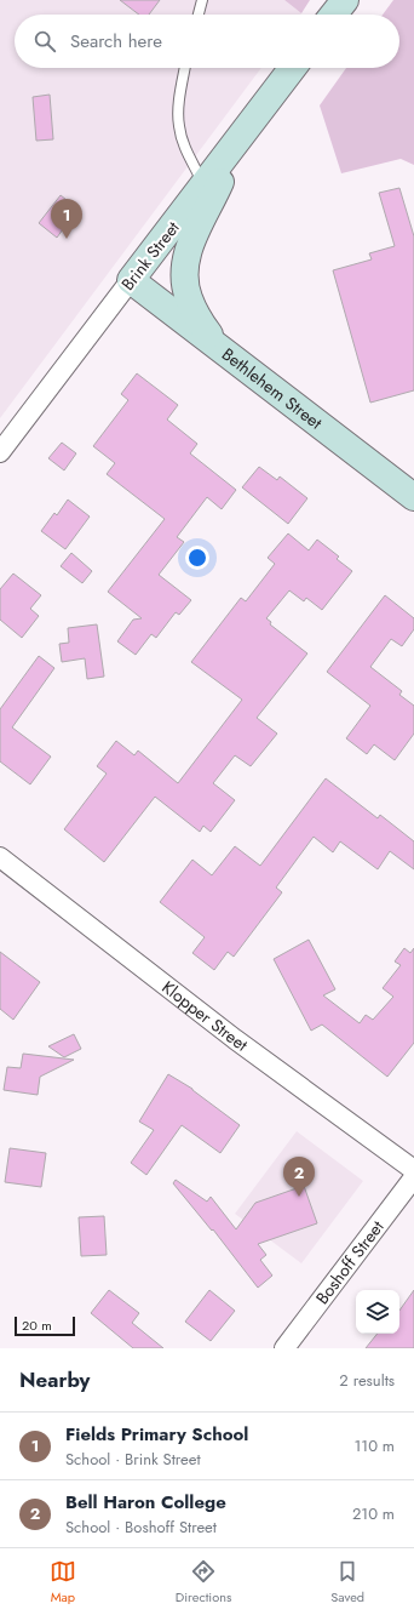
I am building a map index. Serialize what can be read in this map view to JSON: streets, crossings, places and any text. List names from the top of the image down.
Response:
{
  "streets": {
    "main road": ["Brink Street", "Bethlehem Street"],
    "street": ["Klopper Street", "Boshoff Street"]
  },
  "crossings": [
    ["Brink Street", "Bethlehem Street"]
  ],
  "scale_bar": "20 m",
  "page": {
    "search": "Search here",
    "pins": ["1", "2"],
    "scale": "20 m",
    "heading": ["Nearby", "2 results"],
    "list": [
      {
        "mark": "1",
        "name": "Fields Primary School",
        "note": "School · Brink Street",
        "value": "110 m"
      },
      {
        "mark": "2",
        "name": "Bell Haron College",
        "note": "School · Boshoff Street",
        "value": "210 m"
      }
    ],
    "nav": ["Map", "Directions", "Saved"]
  }
}
